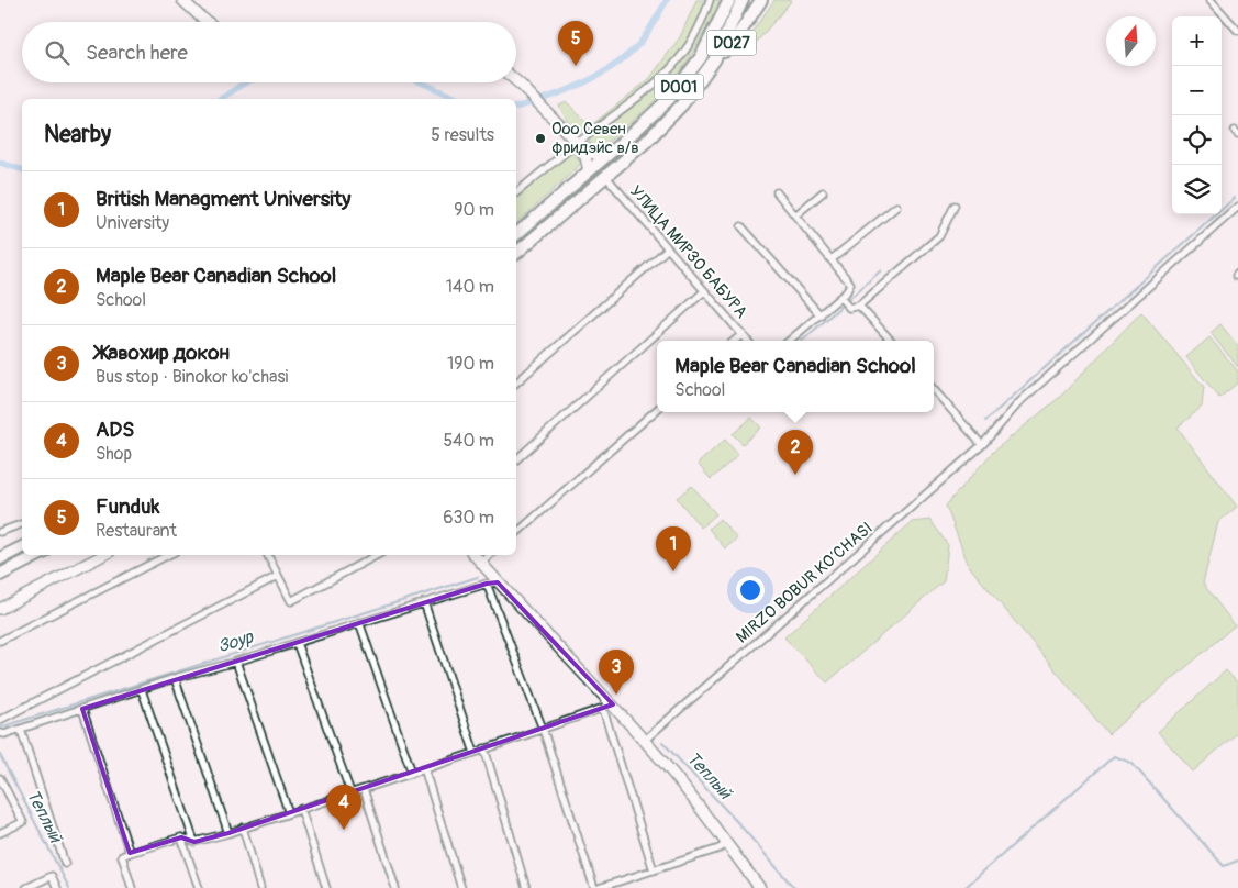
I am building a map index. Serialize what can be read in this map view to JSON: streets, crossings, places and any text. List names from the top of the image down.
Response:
{
  "streets": {
    "highway": ["D027", "D001"],
    "street": ["УЛИЦА МИРЗО БАБУРА", "MIRZO BOBUR KO‘CHASI"]
  },
  "crossings": [
    ["D027", "D001"],
    ["D001", "УЛИЦА МИРЗО БАБУРА"]
  ],
  "water": ["Зоур", "Теплый"],
  "places": ["Ооо Севен фридэйс в/в"],
  "north": "top",
  "page": {
    "map_buttons": ["+", "−"],
    "pins": [
      "5",
      "2",
      "1",
      "3",
      "4"
    ],
    "search": "Search here",
    "heading": ["Nearby", "5 results"],
    "list": [
      {
        "mark": "1",
        "name": "British Managment University",
        "note": "University",
        "value": "90 m"
      },
      {
        "mark": "2",
        "name": "Maple Bear Canadian School",
        "note": "School",
        "value": "140 m"
      },
      {
        "mark": "3",
        "name": "Жавохир докон",
        "note": "Bus stop · Binokor ko'chasi",
        "value": "190 m"
      },
      {
        "mark": "4",
        "name": "ADS",
        "note": "Shop",
        "value": "540 m"
      },
      {
        "mark": "5",
        "name": "Funduk",
        "note": "Restaurant",
        "value": "630 m"
      }
    ],
    "popup": ["Maple Bear Canadian School", "School"]
  }
}
